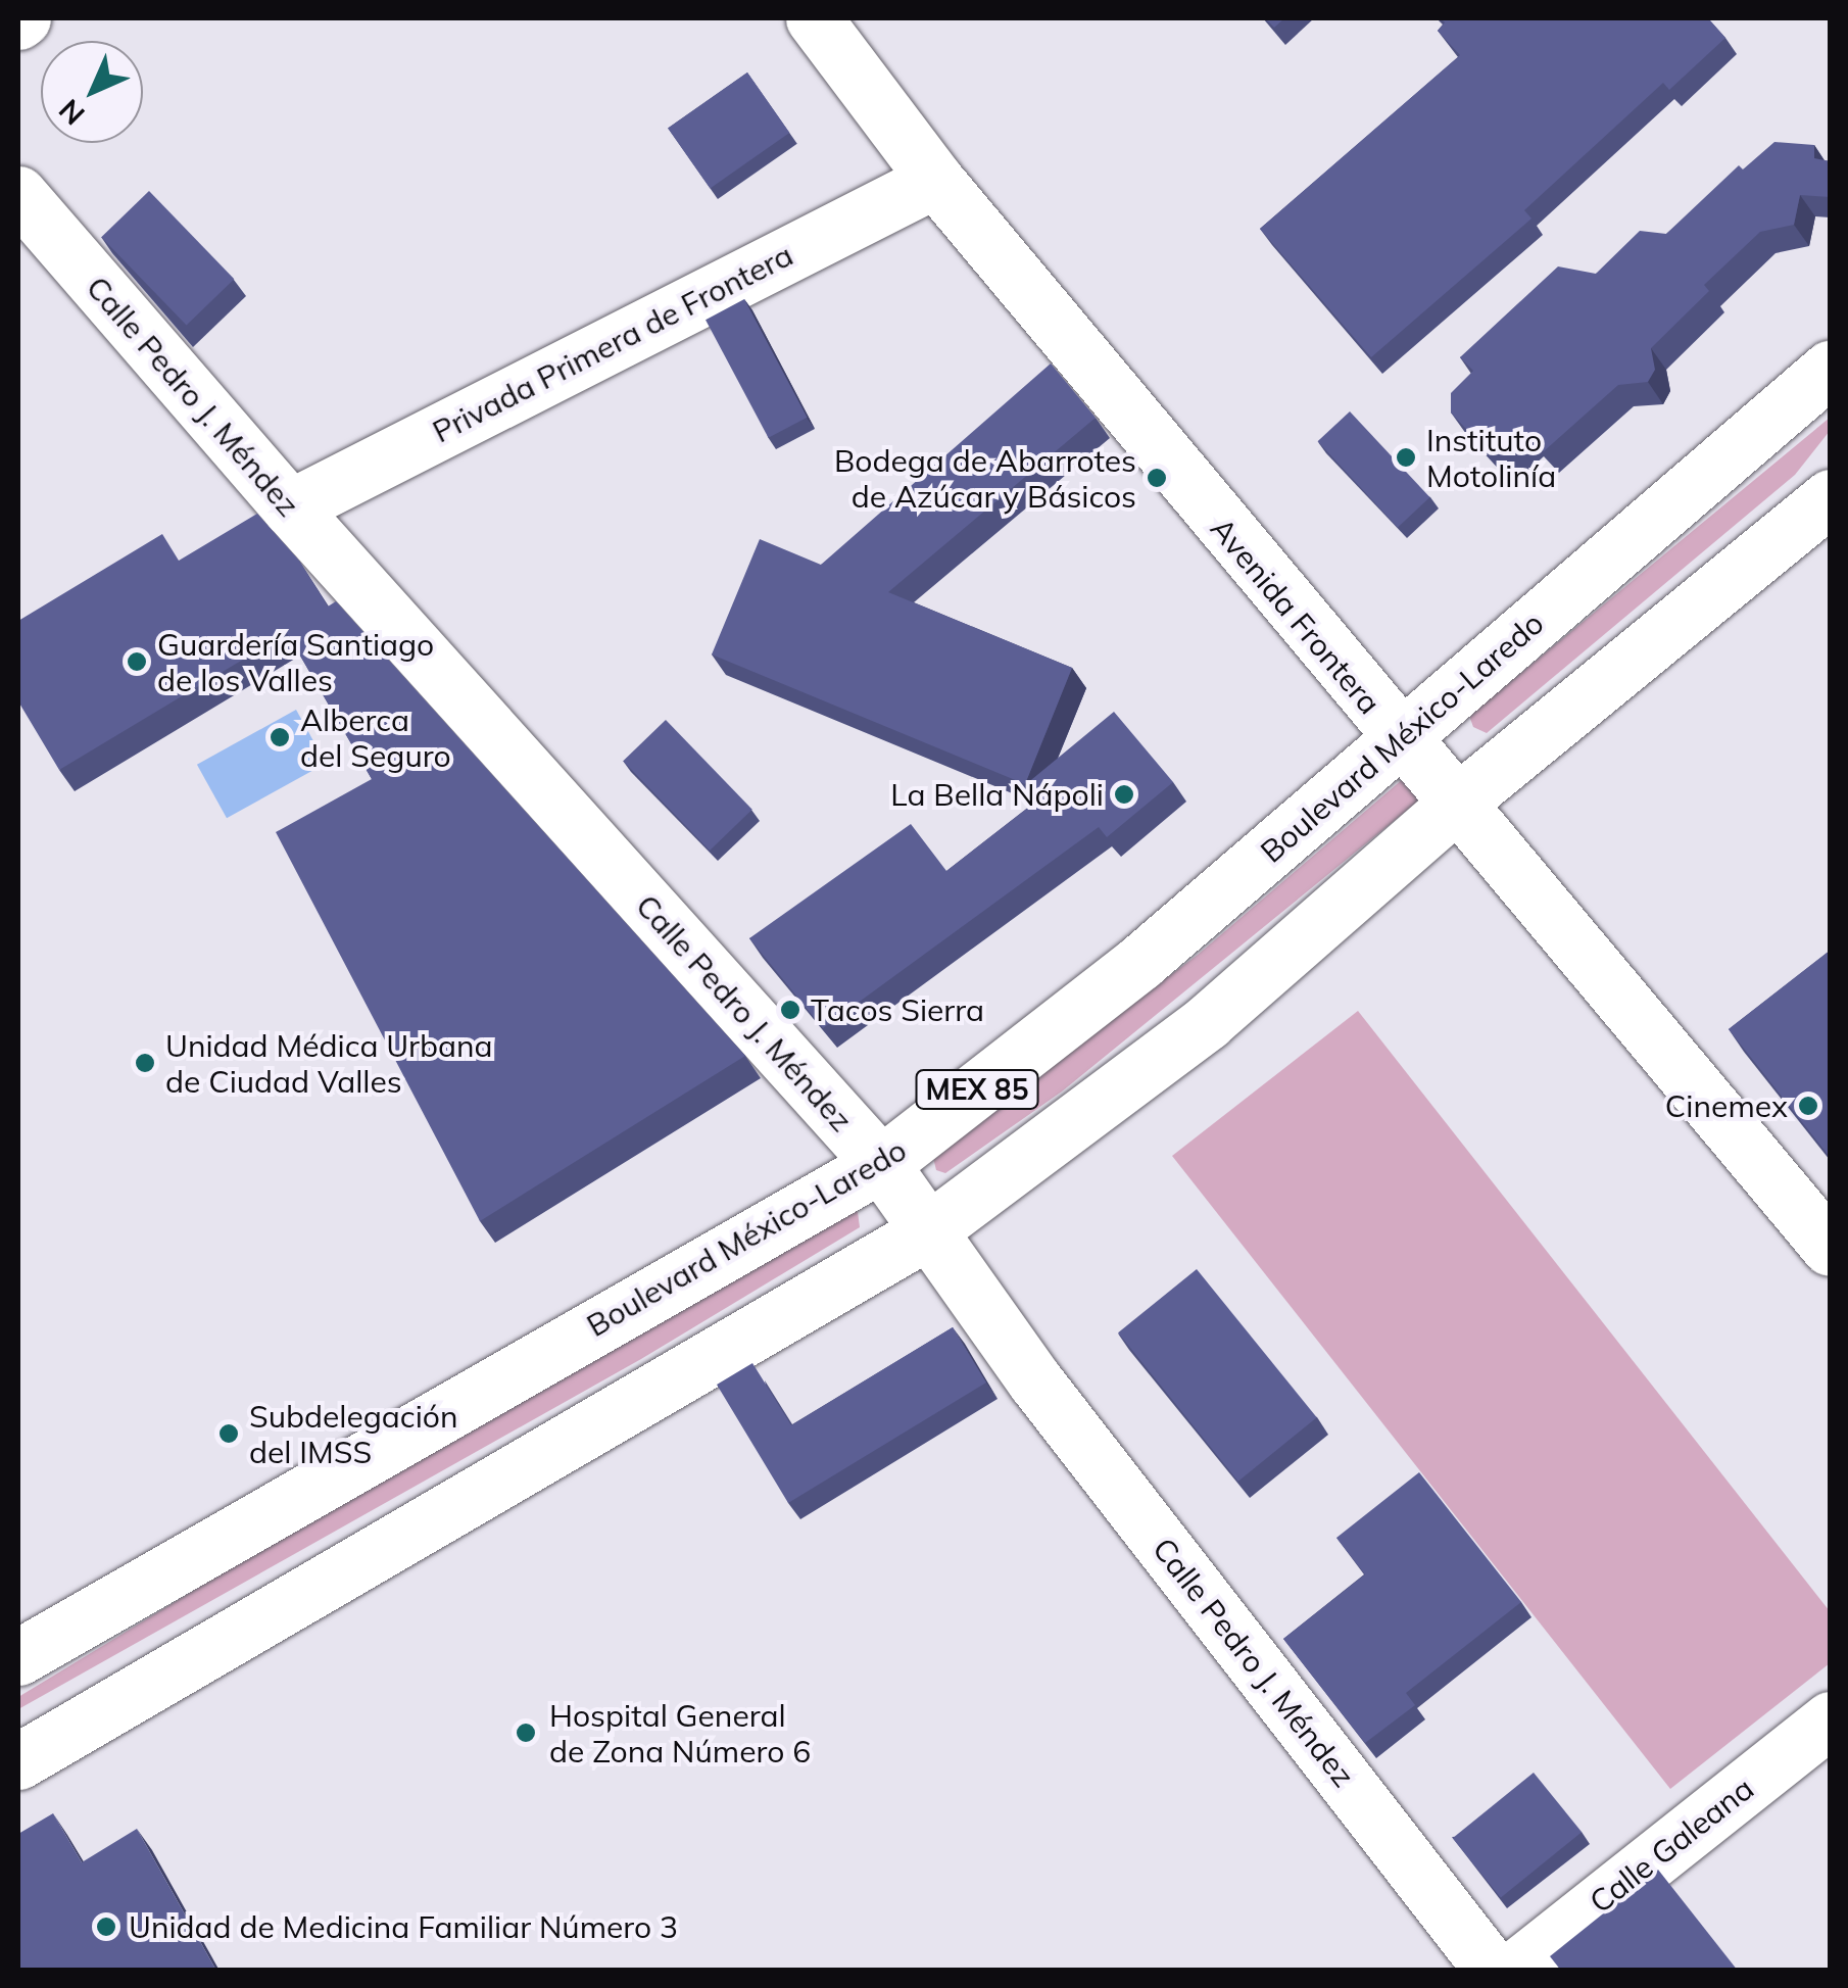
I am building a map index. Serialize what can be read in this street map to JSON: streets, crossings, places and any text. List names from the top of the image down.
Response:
{
  "streets": {
    "street": [
      "Privada Primera de Frontera",
      "Calle Pedro J. Méndez",
      "Avenida Frontera",
      "Boulevard México-Laredo",
      "MEX 85",
      "Calle Galeana"
    ]
  },
  "crossings": [
    ["Privada Primera de Frontera", "Calle Pedro J. Méndez"],
    ["Privada Primera de Frontera", "Avenida Frontera"],
    ["Calle Pedro J. Méndez", "Boulevard México-Laredo"],
    ["Calle Pedro J. Méndez", "MEX 85"],
    ["Avenida Frontera", "Boulevard México-Laredo"],
    ["Avenida Frontera", "MEX 85"]
  ],
  "places": [
    "Instituto Motolinía",
    "Bodega de Abarrotes de Azúcar y Básicos",
    "Guardería Santiago de los Valles",
    "Alberca del Seguro",
    "La Bella Nápoli",
    "Tacos Sierra",
    "Unidad Médica Urbana de Ciudad Valles",
    "Cinemex",
    "Subdelegación del IMSS",
    "Hospital General de Zona Número 6",
    "Unidad de Medicina Familiar Número 3"
  ],
  "north": "bottom left"
}
